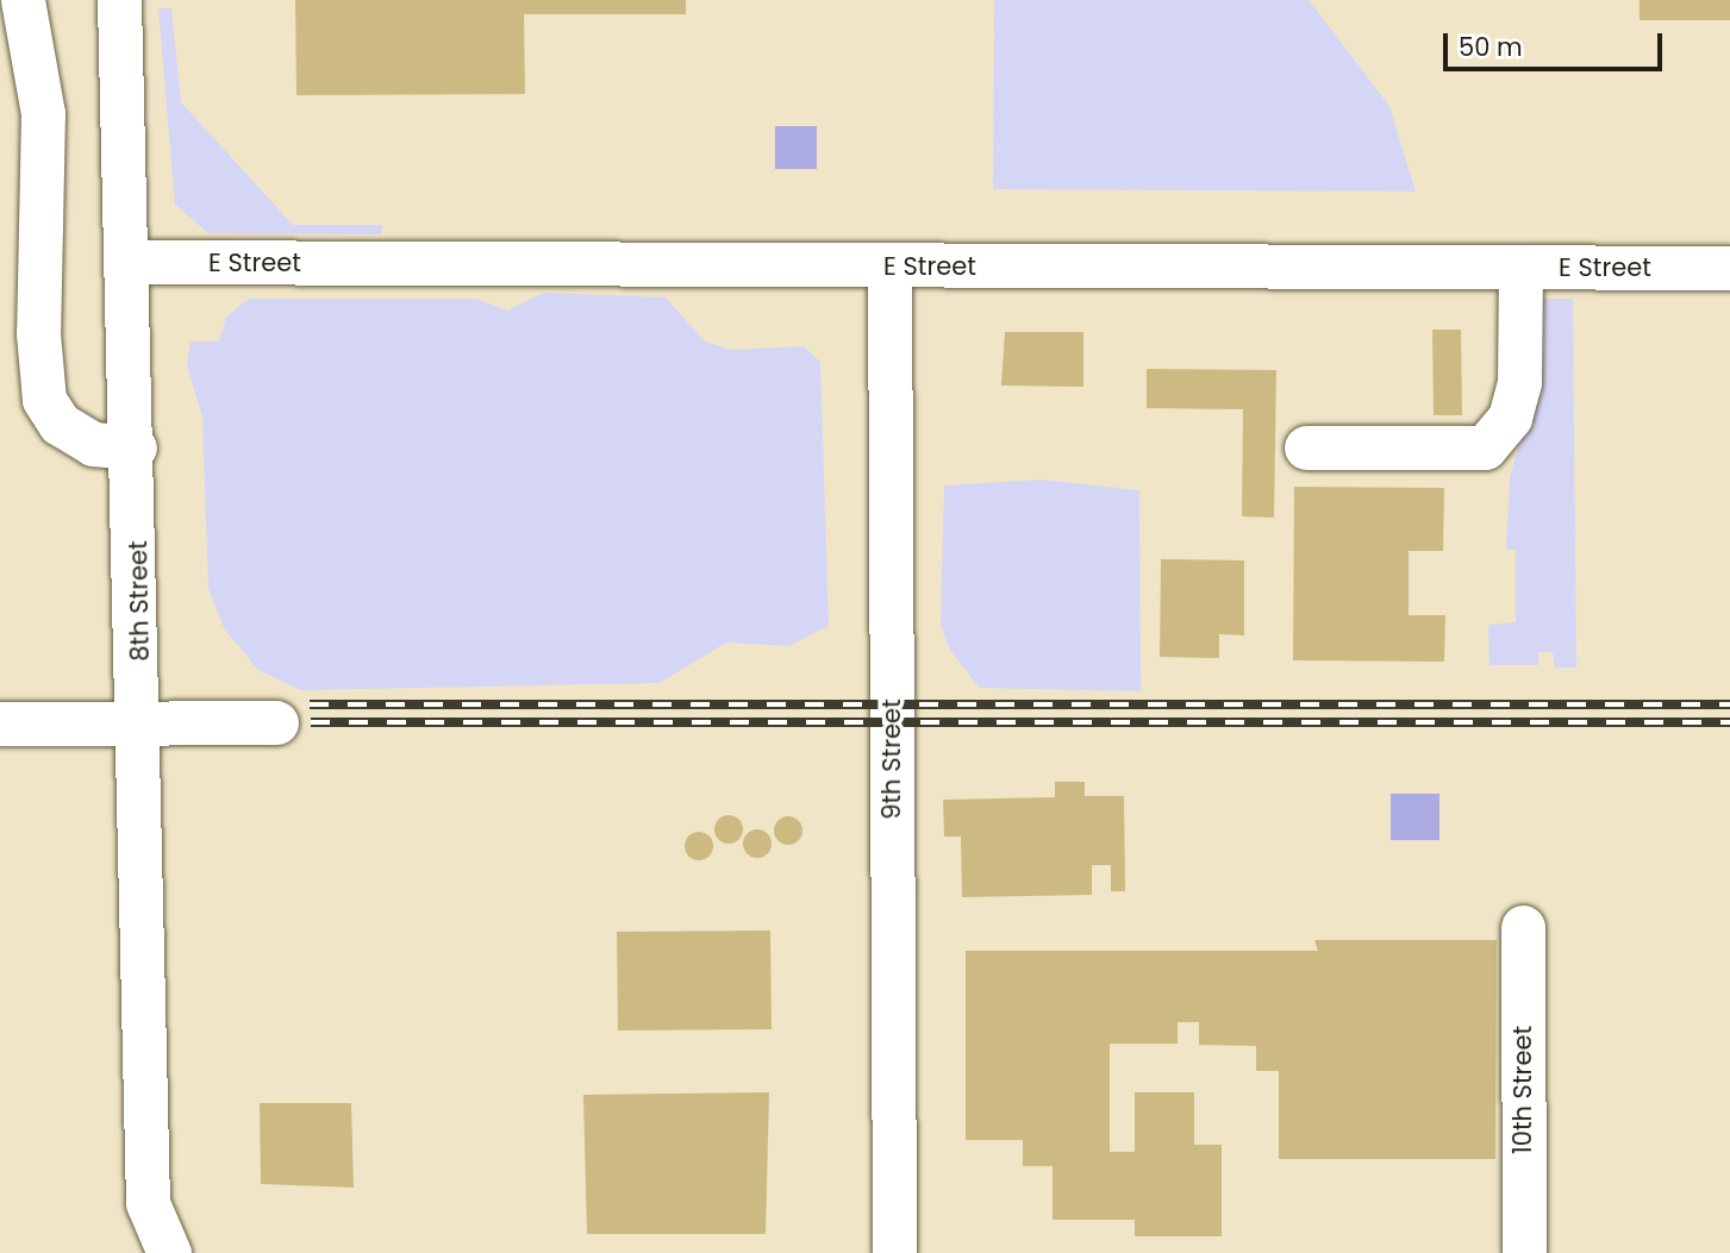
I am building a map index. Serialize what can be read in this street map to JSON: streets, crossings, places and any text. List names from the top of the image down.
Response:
{
  "streets": {
    "lane": [
      "E Street",
      "8th Street",
      "9th Street",
      "10th Street"
    ]
  },
  "crossings": [
    ["E Street", "8th Street"],
    ["E Street", "9th Street"]
  ],
  "scale_bar": "50 m"
}
